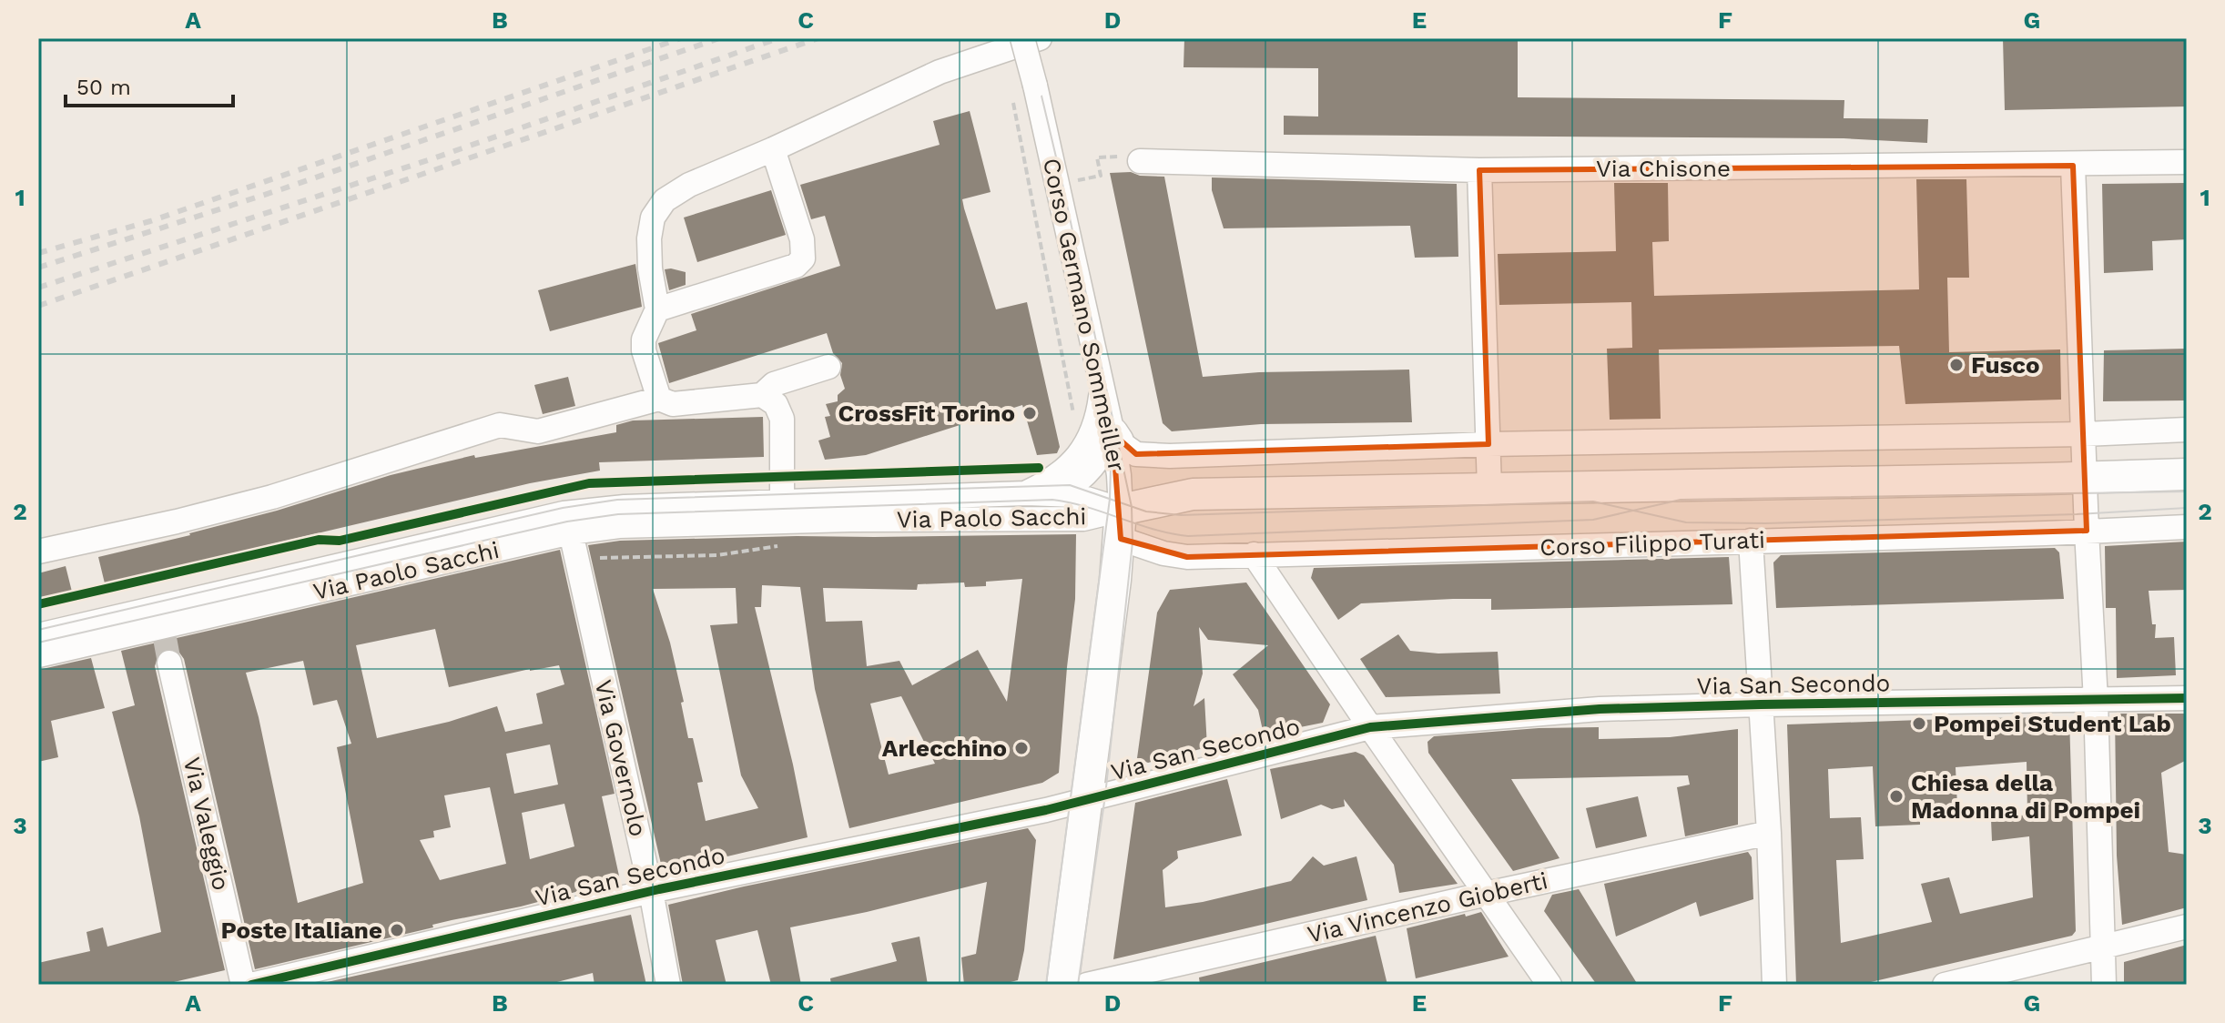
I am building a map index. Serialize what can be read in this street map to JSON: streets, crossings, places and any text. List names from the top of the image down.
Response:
{
  "streets": {
    "main road": ["Corso Germano Sommeiller"],
    "street": [
      "Via Chisone",
      "Via Paolo Sacchi",
      "Corso Filippo Turati",
      "Via San Secondo",
      "Via Governolo",
      "Via Valeggio",
      "Via Vincenzo Gioberti"
    ]
  },
  "crossings": [
    ["Corso Germano Sommeiller", "Via Paolo Sacchi"],
    ["Corso Germano Sommeiller", "Corso Filippo Turati"],
    ["Corso Germano Sommeiller", "Via San Secondo"],
    ["Via Paolo Sacchi", "Corso Filippo Turati"],
    ["Via Paolo Sacchi", "Via Governolo"],
    ["Via San Secondo", "Via Governolo"]
  ],
  "places": [
    "Fusco",
    "CrossFit Torino",
    "Pompei Student Lab",
    "Arlecchino",
    "Chiesa della Madonna di Pompei",
    "Poste Italiane"
  ],
  "scale_bar": "50 m",
  "grid": {
    "columns": [
      "A",
      "B",
      "C",
      "D",
      "E",
      "F",
      "G"
    ],
    "rows": ["1", "2", "3"]
  }
}
